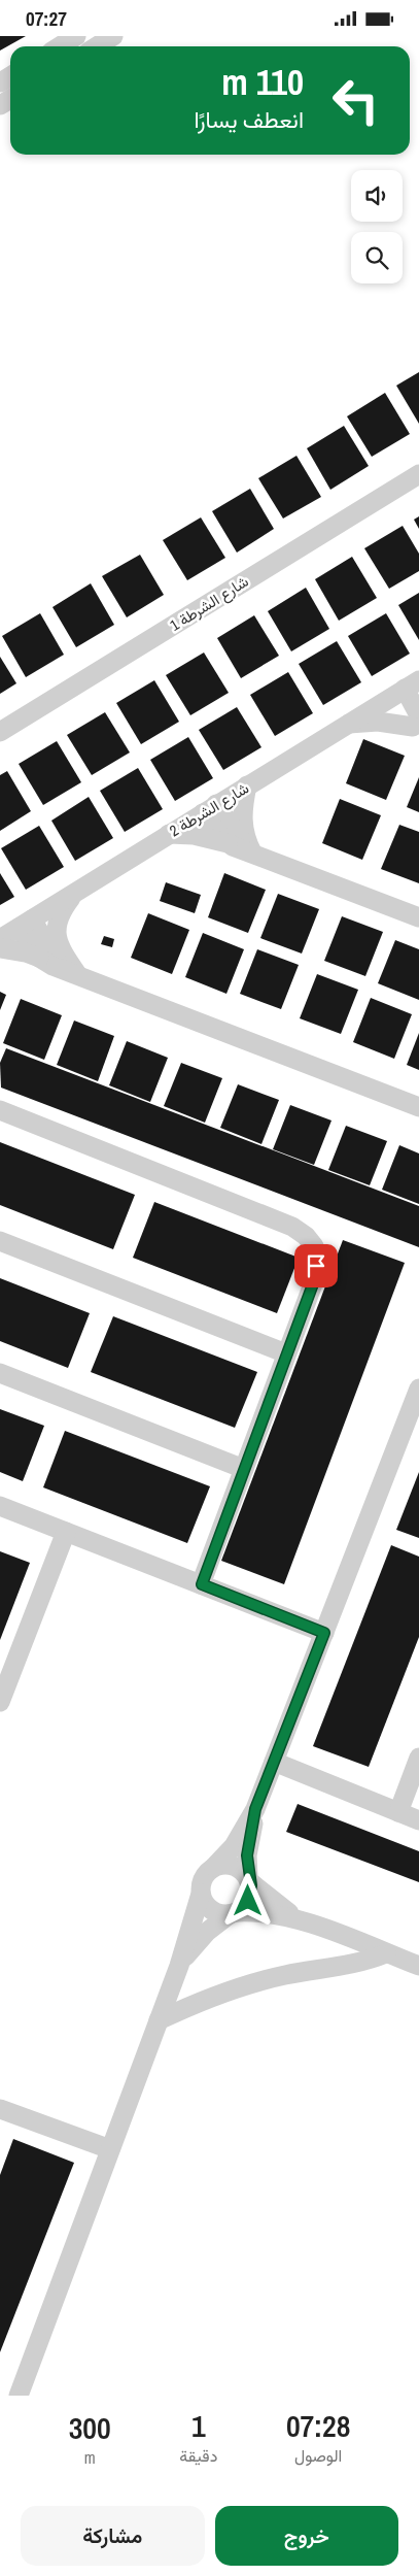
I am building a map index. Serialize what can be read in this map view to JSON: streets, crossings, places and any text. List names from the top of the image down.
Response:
{
  "streets": {
    "street": ["شارع الشرطة 1", "شارع الشرطة 2"]
  },
  "page": {
    "status": "07:27",
    "turn": ["110 m", "انعطف يسارًا"],
    "eta": [
      "07:28",
      "الوصول",
      "1",
      "دقيقة",
      "300",
      "m"
    ],
    "buttons": ["خروج", "مشاركة"]
  }
}
